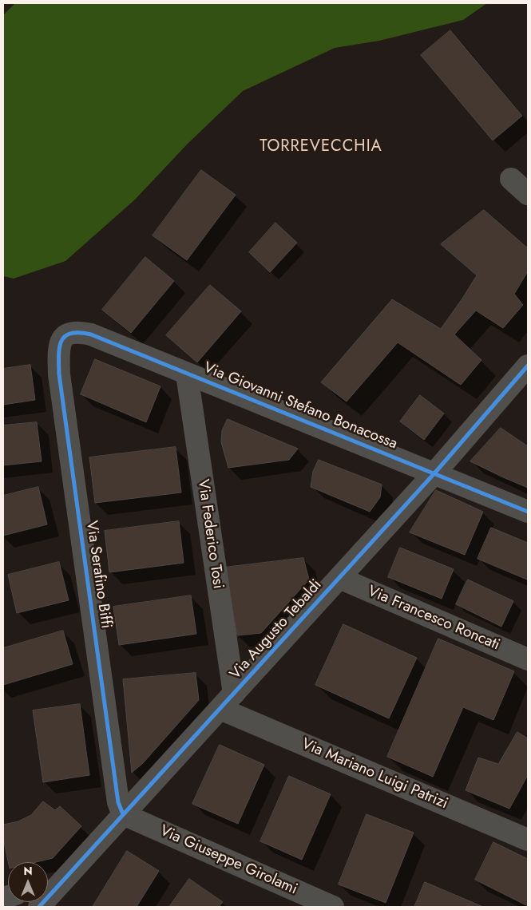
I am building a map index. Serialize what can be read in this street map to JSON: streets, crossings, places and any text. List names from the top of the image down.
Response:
{
  "streets": {
    "street": [
      "Via Giovanni Stefano Bonacossa",
      "Via Federico Tosi",
      "Via Serafino Biffi",
      "Via Francesco Roncati",
      "Via Augusto Tebaldi",
      "Via Mariano Luigi Patrizi",
      "Via Giuseppe Girolami"
    ]
  },
  "crossings": [
    ["Via Giovanni Stefano Bonacossa", "Via Federico Tosi"],
    ["Via Giovanni Stefano Bonacossa", "Via Serafino Biffi"],
    ["Via Giovanni Stefano Bonacossa", "Via Augusto Tebaldi"],
    ["Via Federico Tosi", "Via Augusto Tebaldi"],
    ["Via Federico Tosi", "Via Mariano Luigi Patrizi"],
    ["Via Serafino Biffi", "Via Augusto Tebaldi"],
    ["Via Serafino Biffi", "Via Giuseppe Girolami"],
    ["Via Francesco Roncati", "Via Augusto Tebaldi"],
    ["Via Augusto Tebaldi", "Via Mariano Luigi Patrizi"],
    ["Via Augusto Tebaldi", "Via Giuseppe Girolami"]
  ],
  "districts": ["TORREVECCHIA"],
  "north": "top"
}
